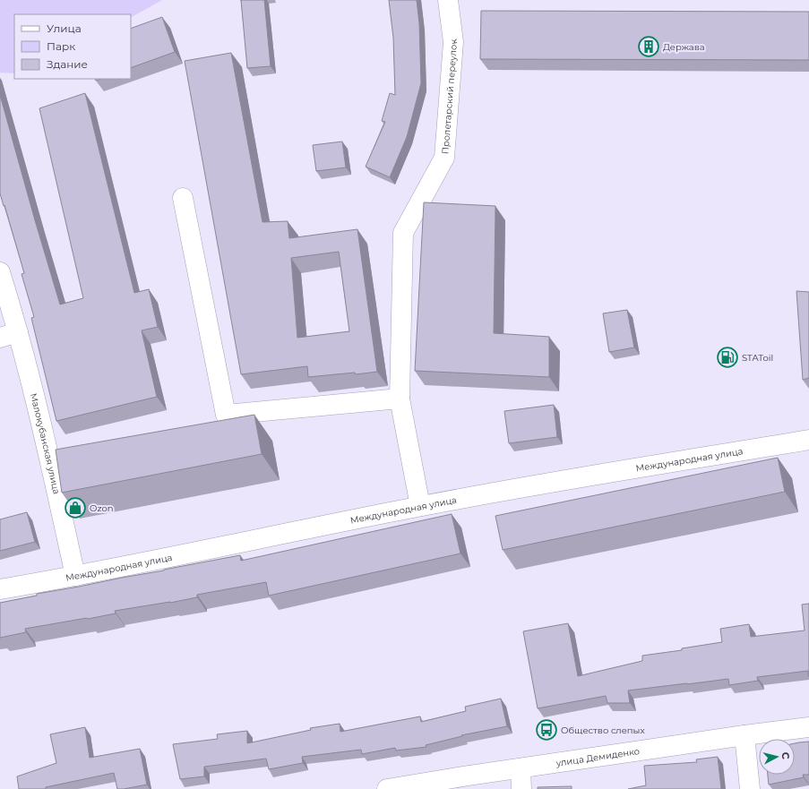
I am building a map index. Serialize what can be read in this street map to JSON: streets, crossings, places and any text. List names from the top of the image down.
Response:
{
  "streets": {
    "street": [
      "Пролетарский переулок",
      "Малокубанская улица",
      "Международная улица",
      "улица Демиденко"
    ]
  },
  "crossings": [
    ["Пролетарский переулок", "Международная улица"],
    ["Малокубанская улица", "Международная улица"]
  ],
  "places": {
    "building": ["Держава"],
    "fuel station": ["STAToil"],
    "shop": ["Ozon"],
    "bus stop": ["Общество слепых"]
  },
  "legend": ["Улица", "Парк", "Здание"],
  "north": "right"
}
